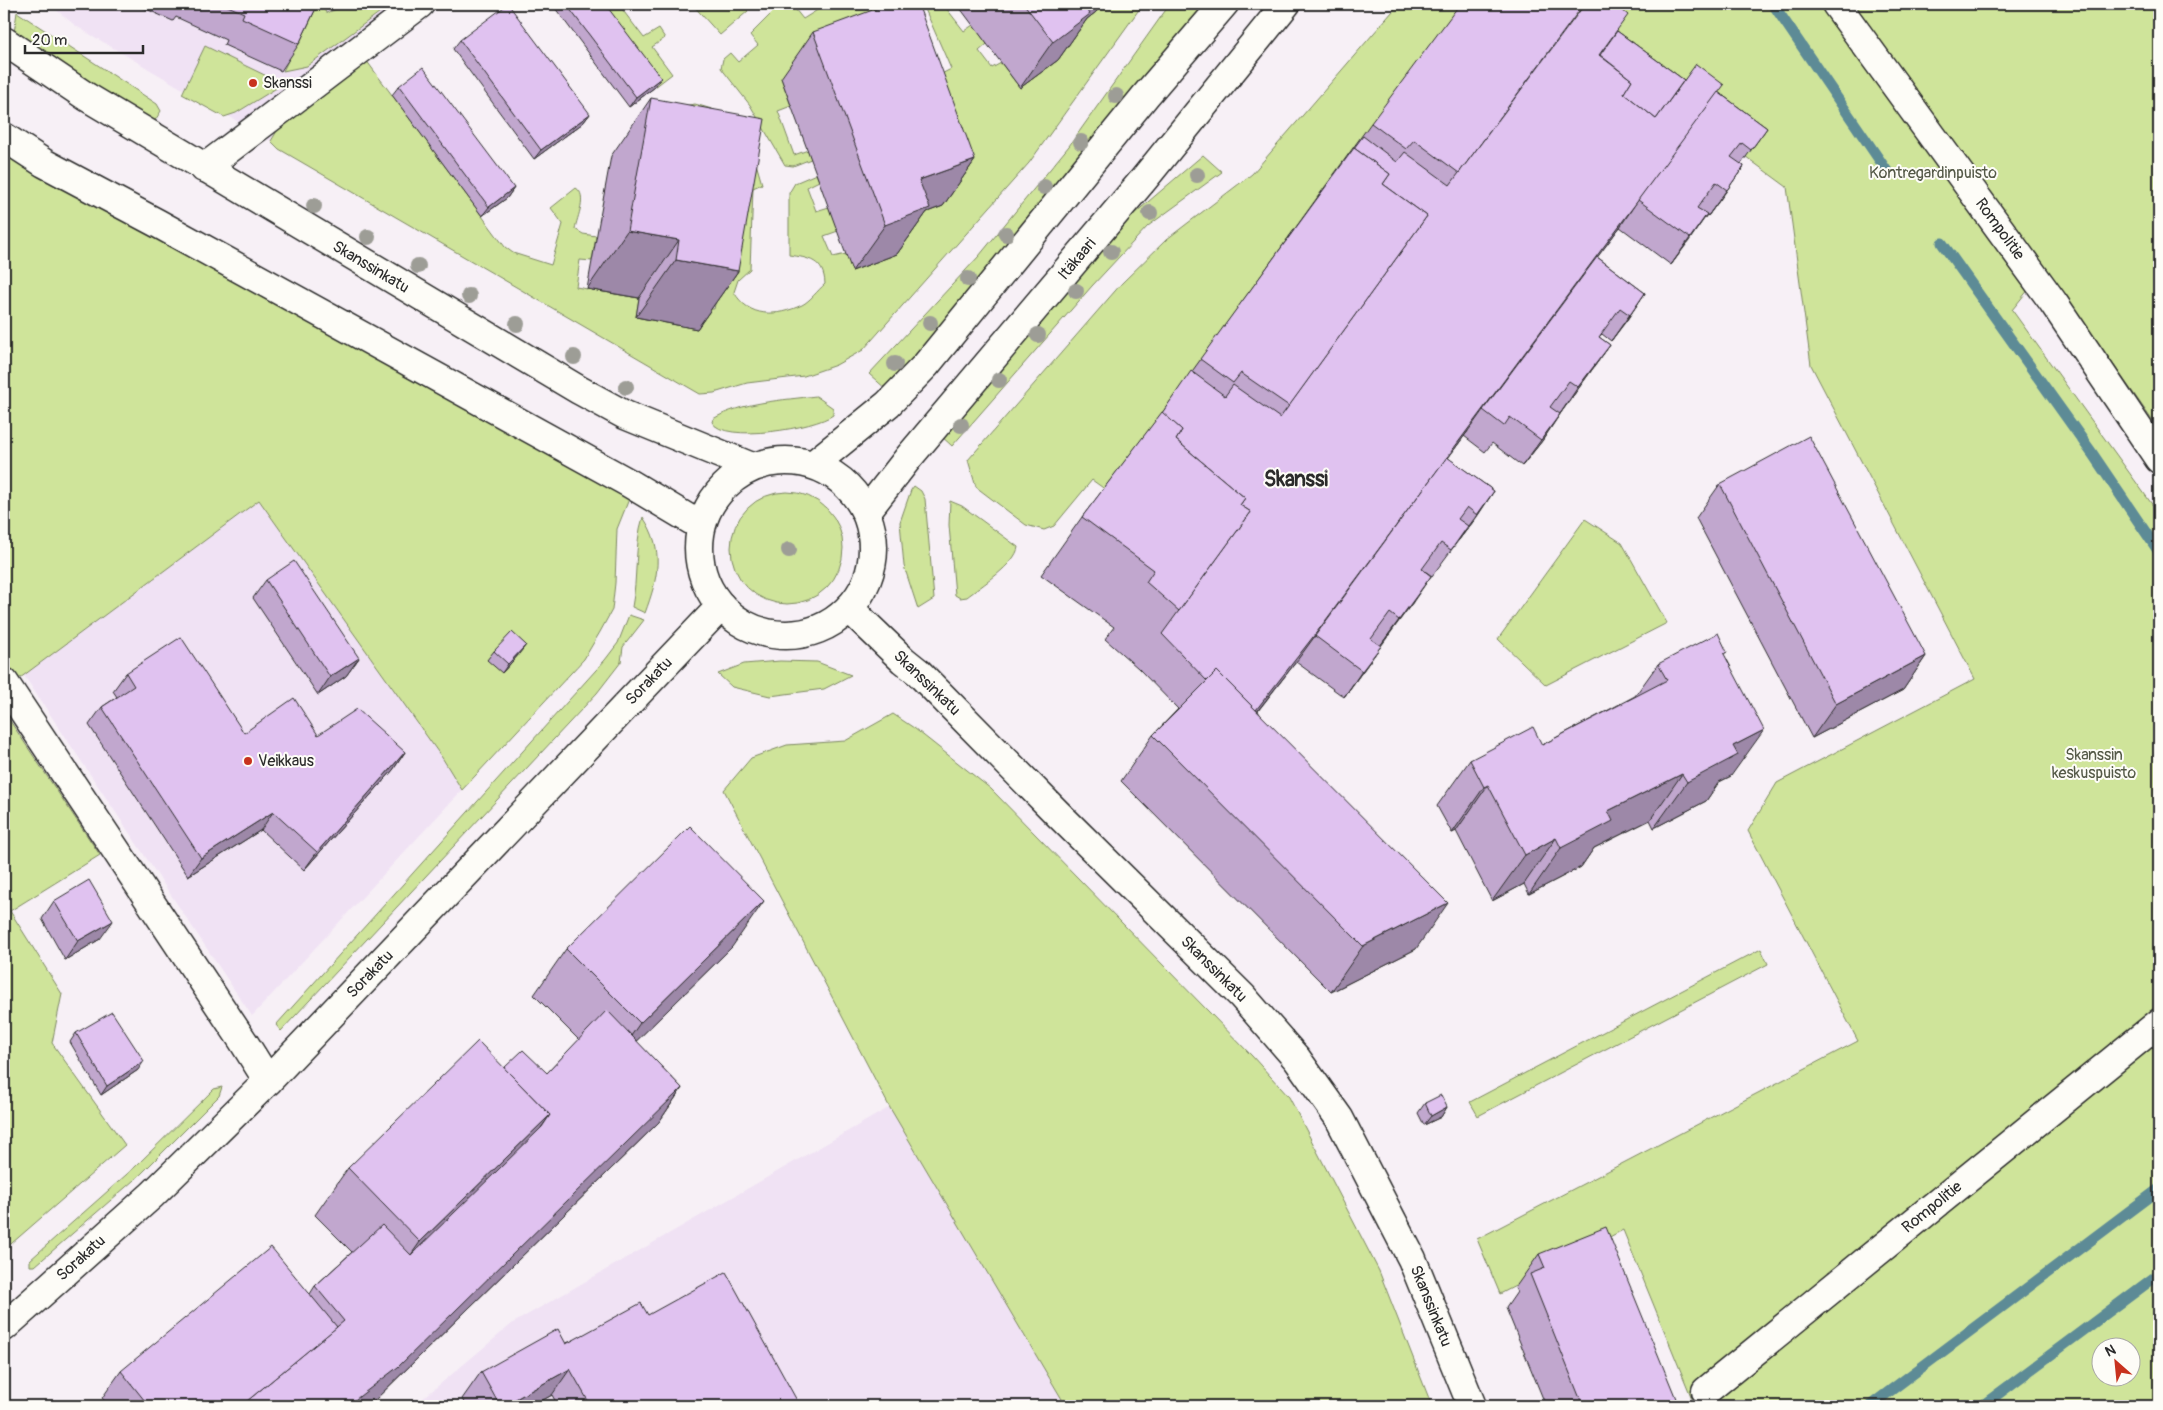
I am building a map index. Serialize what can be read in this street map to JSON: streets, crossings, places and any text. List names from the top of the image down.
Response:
{
  "streets": {
    "street": [
      "Rompolitie",
      "Itäkaari",
      "Skanssinkatu",
      "Sorakatu"
    ]
  },
  "crossings": [
    ["Itäkaari", "Skanssinkatu"],
    ["Itäkaari", "Sorakatu"],
    ["Skanssinkatu", "Sorakatu"]
  ],
  "districts": ["Skanssi"],
  "parks": ["Kontregardinpuisto", "Skanssin keskuspuisto"],
  "places": ["Skanssi", "Veikkaus"],
  "scale_bar": "20 m",
  "north": "top left"
}
